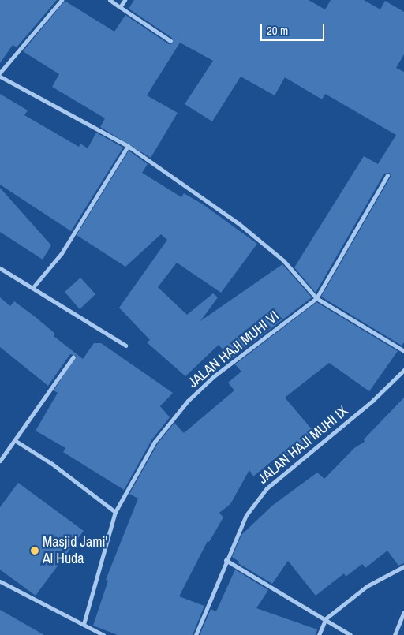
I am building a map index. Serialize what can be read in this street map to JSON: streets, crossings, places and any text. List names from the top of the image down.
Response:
{
  "streets": {
    "street": ["JALAN HAJI MUHI VI", "JALAN HAJI MUHI IX"]
  },
  "places": ["Masjid Jami' Al Huda"],
  "scale_bar": "20 m"
}
